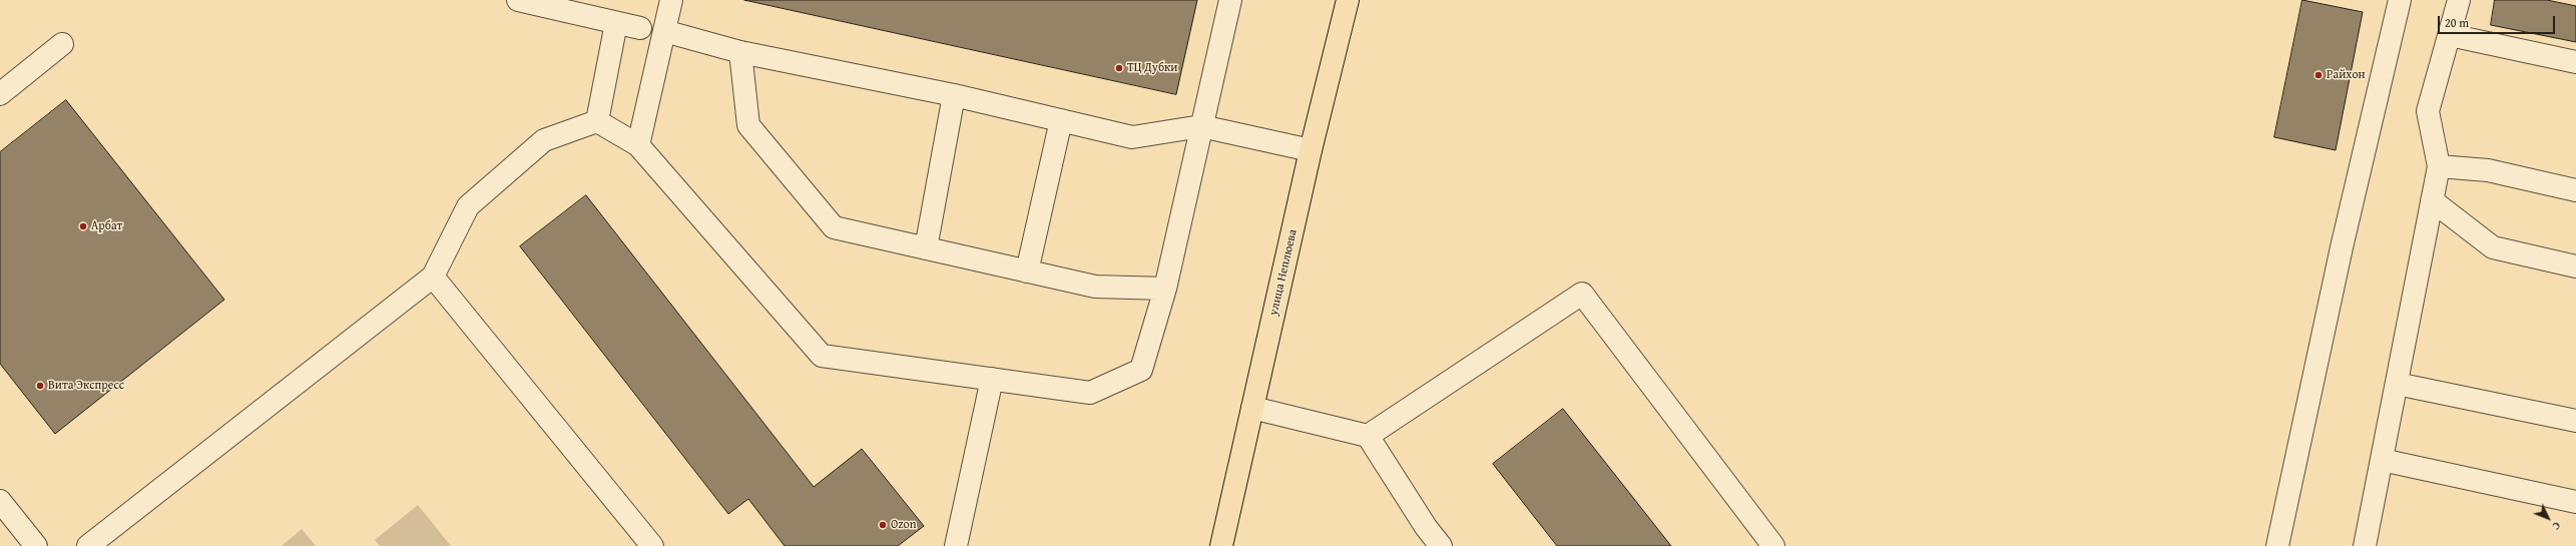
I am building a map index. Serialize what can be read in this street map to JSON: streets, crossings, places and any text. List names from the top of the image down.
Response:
{
  "streets": {
    "main road": ["улица Неплюева"]
  },
  "places": [
    "ТЦ Дубки",
    "Райхон",
    "Арбат",
    "Вита Экспресс",
    "Ozon"
  ],
  "scale_bar": "20 m",
  "north": "bottom right"
}
